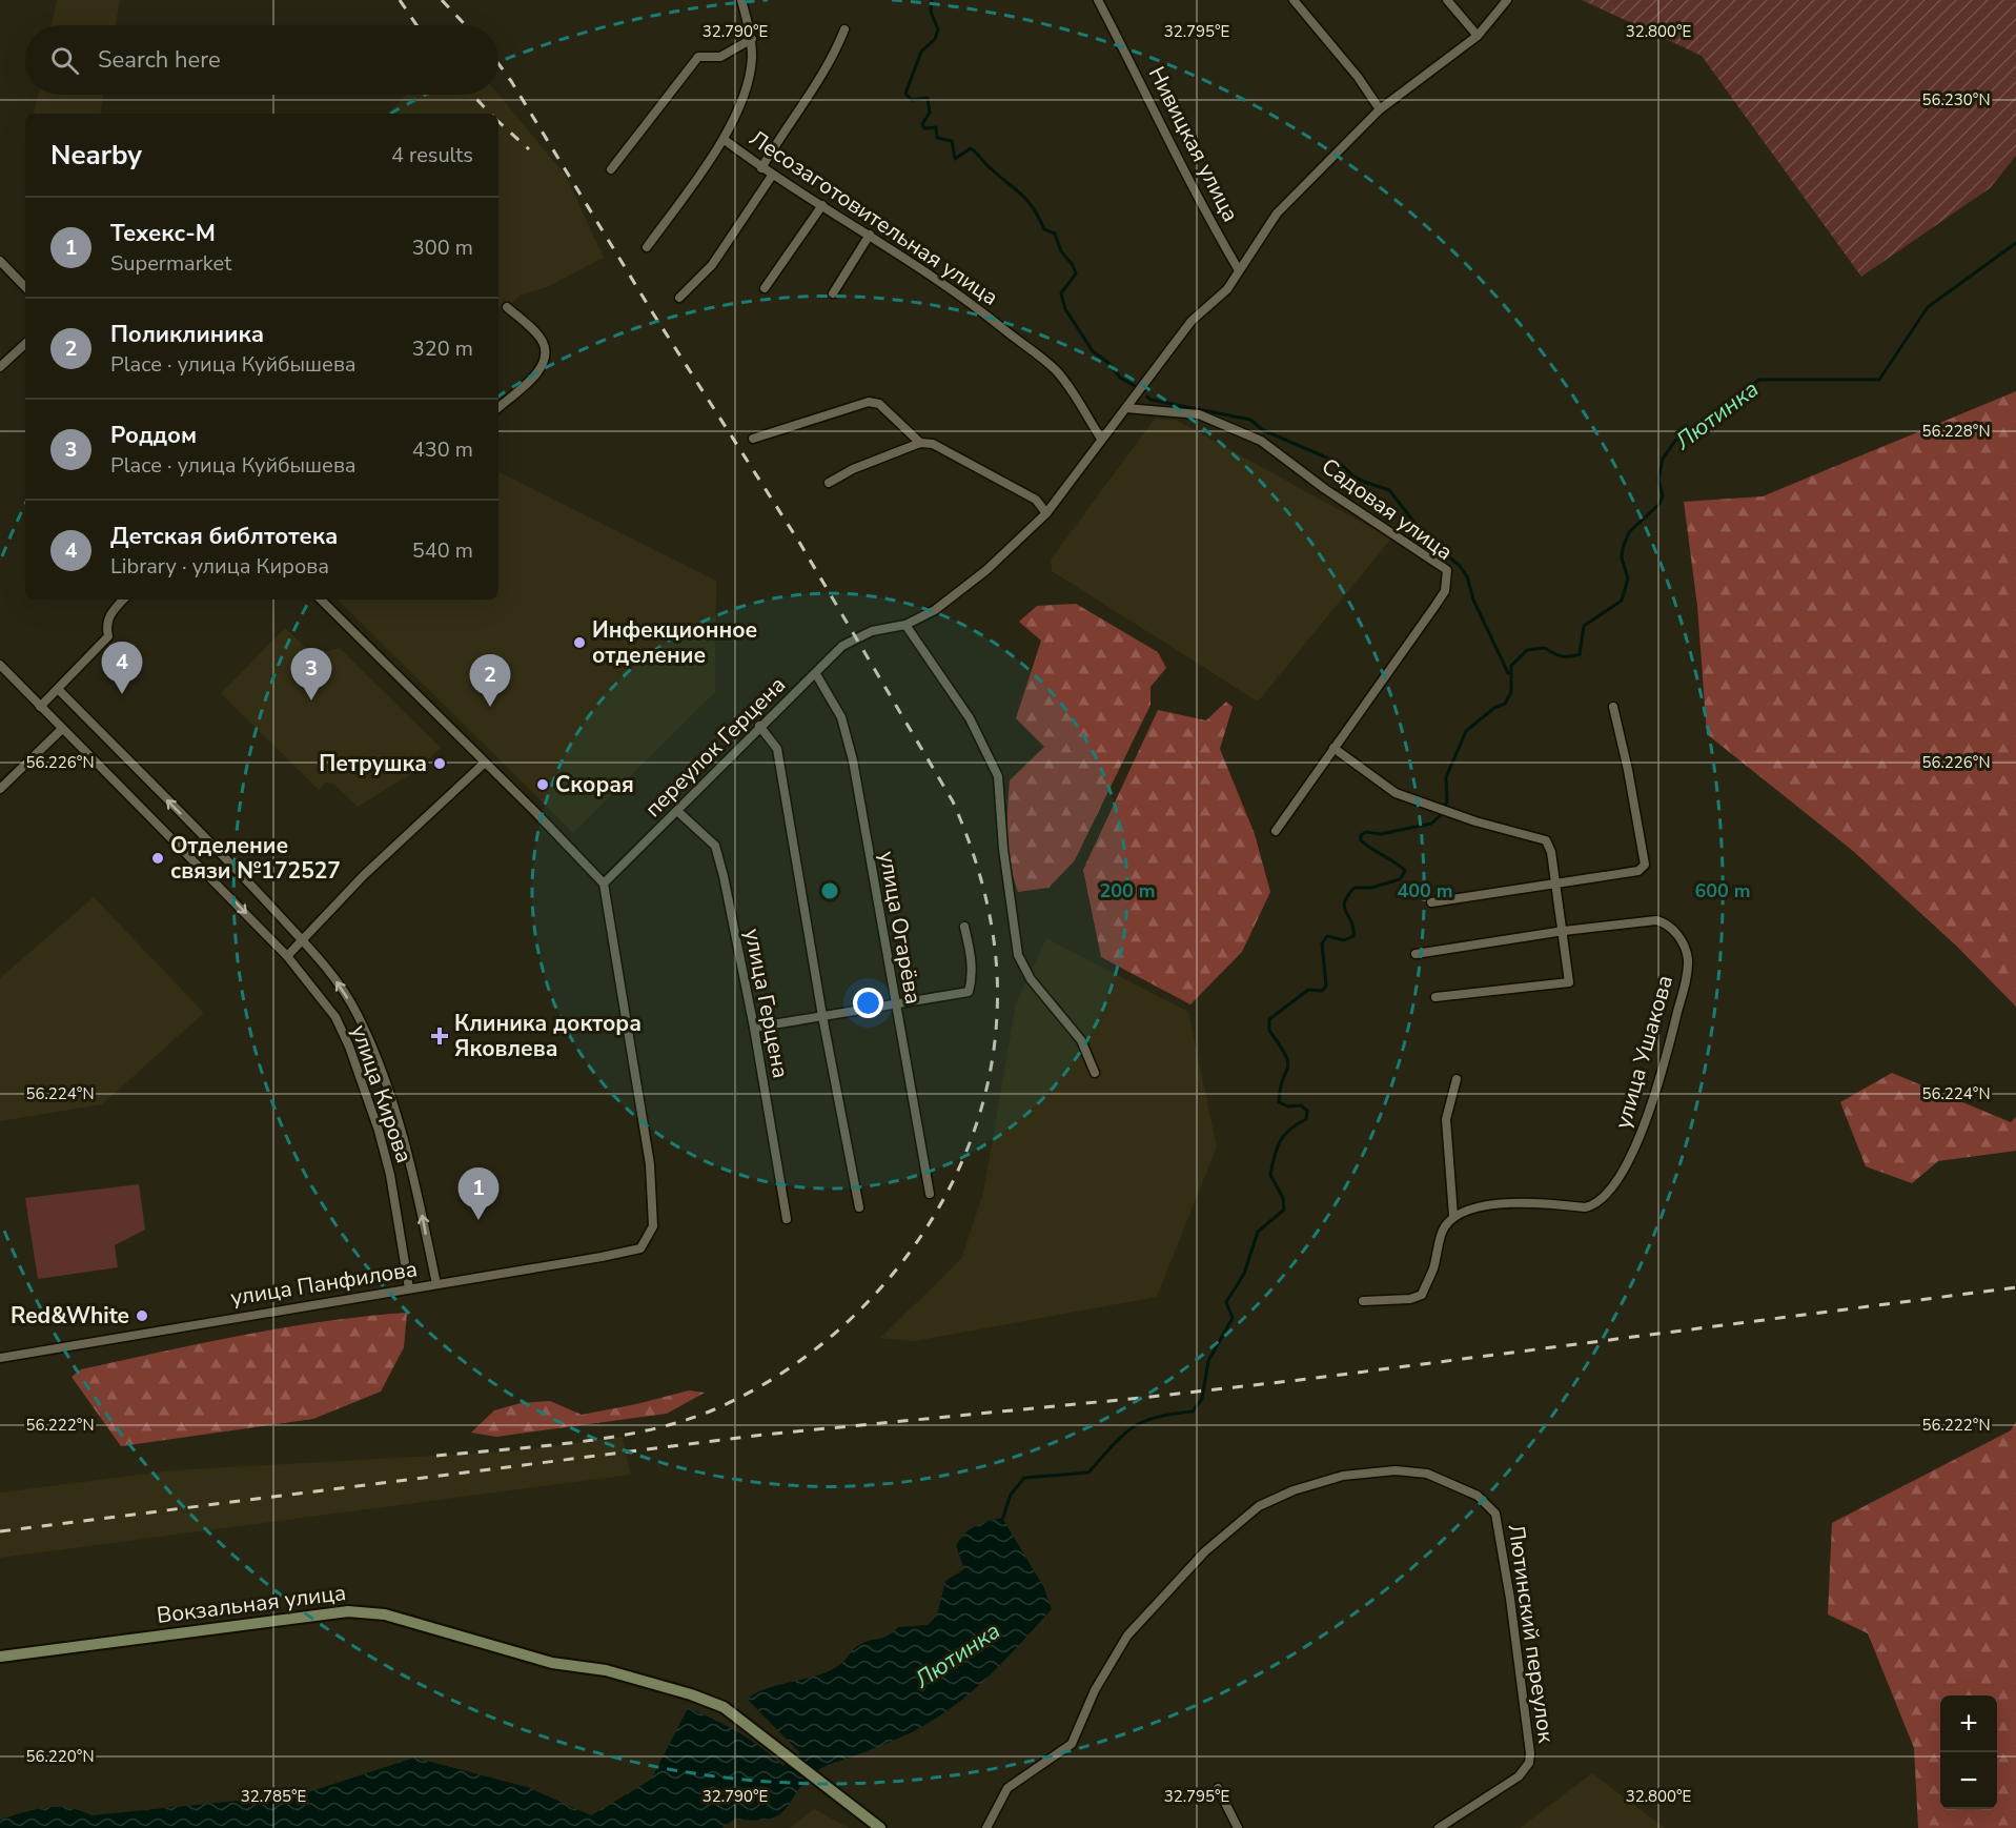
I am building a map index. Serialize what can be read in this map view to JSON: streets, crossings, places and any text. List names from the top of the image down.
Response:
{
  "streets": {
    "main road": ["Вокзальная улица"],
    "street": [
      "Нивицкая улица",
      "Лесозаготовительная улица",
      "Садовая улица",
      "переулок Герцена",
      "улица Огарёва",
      "улица Герцена",
      "улица Ушакова",
      "улица Кирова",
      "улица Панфилова",
      "Лютинский переулок"
    ]
  },
  "crossings": [
    ["переулок Герцена", "улица Огарёва"],
    ["переулок Герцена", "улица Герцена"],
    ["переулок Герцена", "улица Панфилова"],
    ["улица Кирова", "улица Панфилова"]
  ],
  "water": ["Лютинка"],
  "places": {
    "other": [
      "Инфекционное отделение",
      "Петрушка",
      "Скорая",
      "Отделение связи №172527",
      "Red&White"
    ],
    "health": ["Клиника доктора Яковлева"]
  },
  "page": {
    "search": "Search here",
    "heading": ["Nearby", "4 results"],
    "list": [
      {
        "mark": "1",
        "name": "Техекс-М",
        "note": "Supermarket",
        "value": "300 m"
      },
      {
        "mark": "2",
        "name": "Поликлиника",
        "note": "Place · улица Куйбышева",
        "value": "320 m"
      },
      {
        "mark": "3",
        "name": "Роддом",
        "note": "Place · улица Куйбышева",
        "value": "430 m"
      },
      {
        "mark": "4",
        "name": "Детская библтотека",
        "note": "Library · улица Кирова",
        "value": "540 m"
      }
    ],
    "pins": [
      "4",
      "3",
      "2",
      "1"
    ],
    "map_buttons": ["+", "−"]
  },
  "coordinates": [
    "32.790°E",
    "32.795°E",
    "32.800°E",
    "56.230°N",
    "56.228°N",
    "56.226°N",
    "56.224°N",
    "56.222°N",
    "56.220°N",
    "32.785°E"
  ],
  "rings": ["200 m", "400 m", "600 m"]
}
